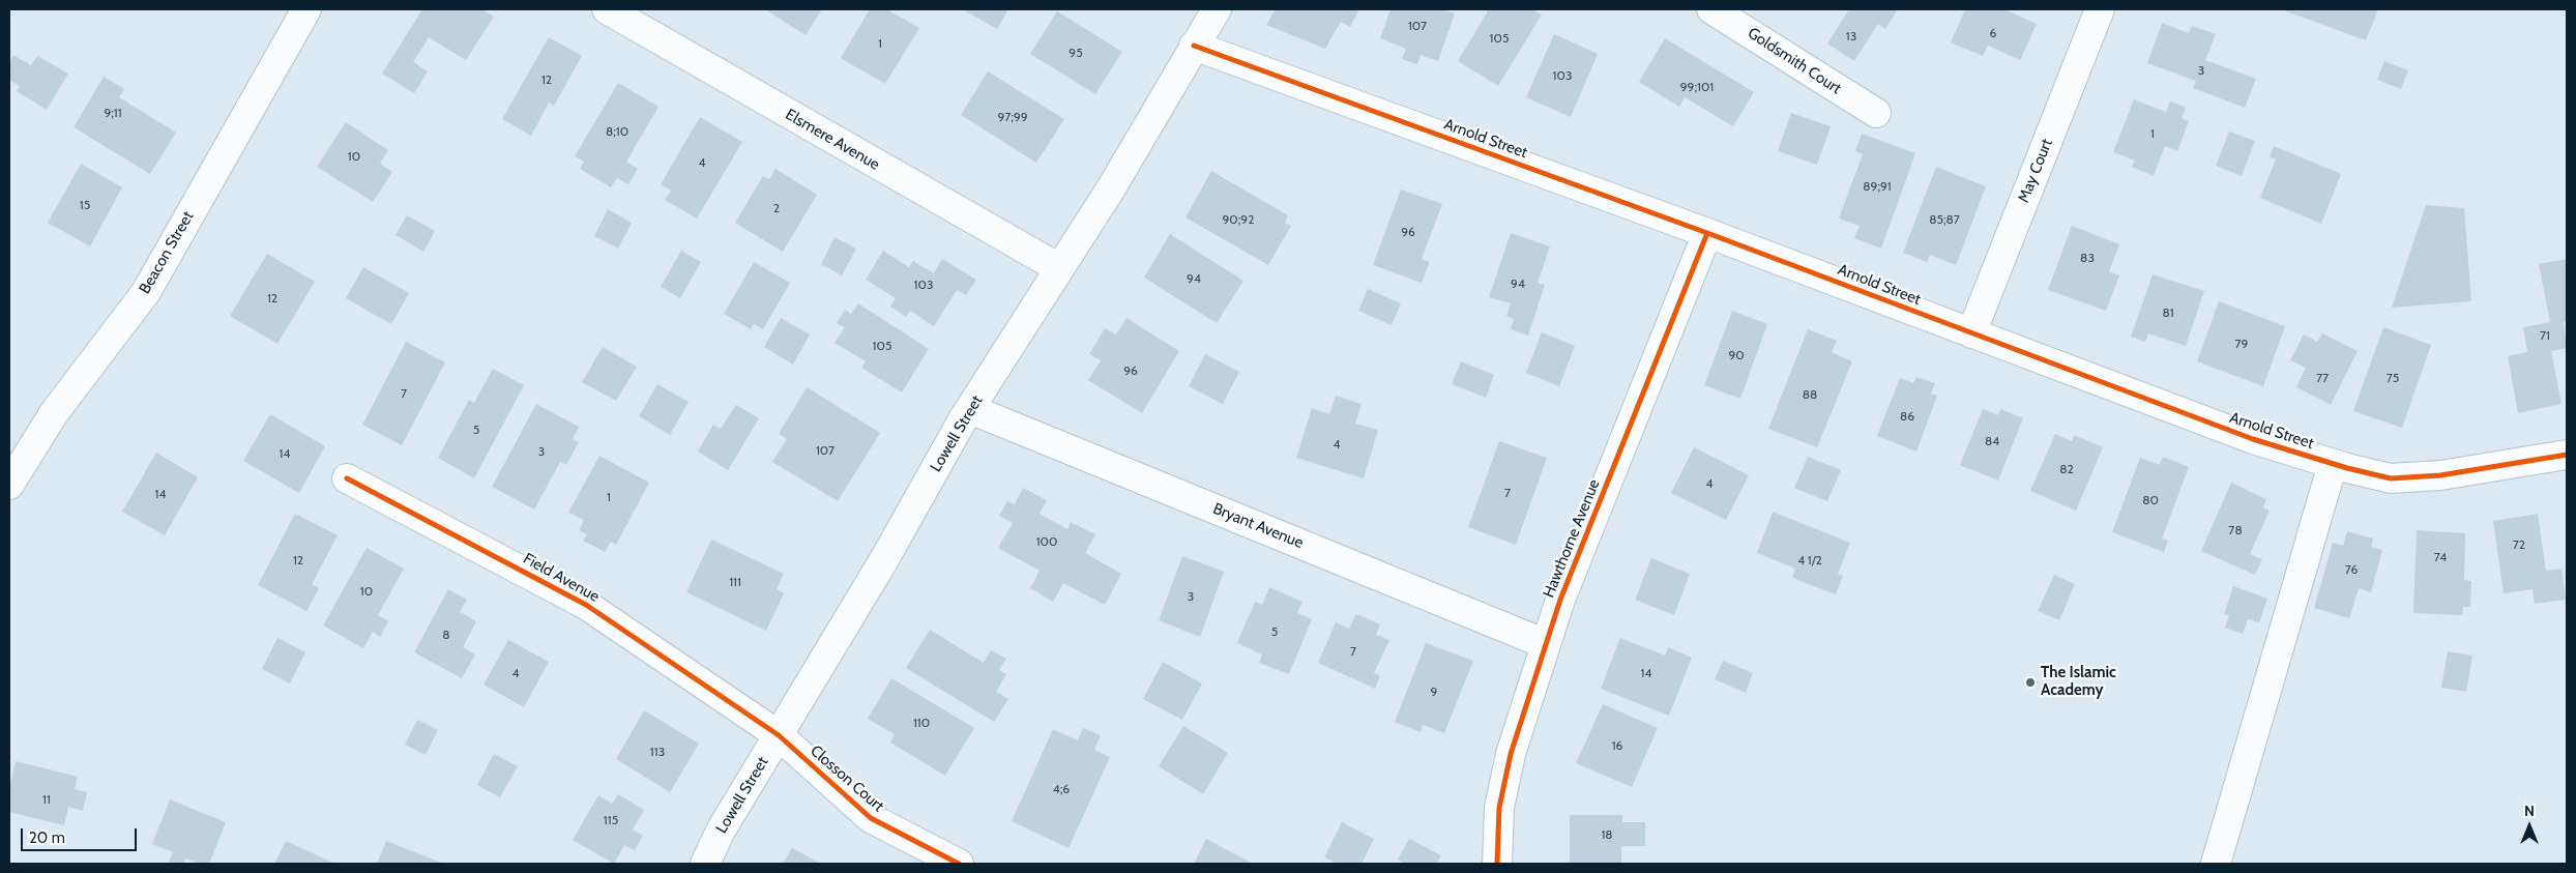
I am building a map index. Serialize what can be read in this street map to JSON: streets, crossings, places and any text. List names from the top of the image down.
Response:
{
  "streets": {
    "street": [
      "Goldsmith Court",
      "Arnold Street",
      "Elsmere Avenue",
      "May Court",
      "Beacon Street",
      "Lowell Street",
      "Bryant Avenue",
      "Hawthorne Avenue",
      "Field Avenue",
      "Closson Court"
    ]
  },
  "crossings": [
    ["Arnold Street", "May Court"],
    ["Arnold Street", "Lowell Street"],
    ["Arnold Street", "Hawthorne Avenue"],
    ["Elsmere Avenue", "Lowell Street"],
    ["Lowell Street", "Bryant Avenue"],
    ["Lowell Street", "Field Avenue"],
    ["Lowell Street", "Closson Court"],
    ["Bryant Avenue", "Hawthorne Avenue"],
    ["Field Avenue", "Closson Court"]
  ],
  "places": ["The Islamic Academy"],
  "house_numbers": [
    "107",
    "6",
    "13",
    "105",
    "1",
    "95",
    "3",
    "103",
    "12",
    "99;101",
    "9;11",
    "97;99",
    "8;10",
    "1",
    "10",
    "4",
    "89;91",
    "15",
    "2",
    "90;92",
    "85;87",
    "96",
    "83",
    "94",
    "94",
    "103",
    "12",
    "81",
    "71",
    "79",
    "105",
    "90",
    "96",
    "77",
    "75",
    "7",
    "88",
    "86",
    "5",
    "84",
    "4",
    "107",
    "3",
    "14",
    "82",
    "4",
    "7",
    "14",
    "1",
    "80",
    "78",
    "100",
    "72",
    "74",
    "12",
    "4 1/2",
    "76",
    "111",
    "10",
    "3",
    "5",
    "8",
    "7",
    "4",
    "14",
    "9",
    "110",
    "16",
    "113",
    "4;6",
    "11",
    "115",
    "18"
  ],
  "scale_bar": "20 m",
  "north": "top"
}
